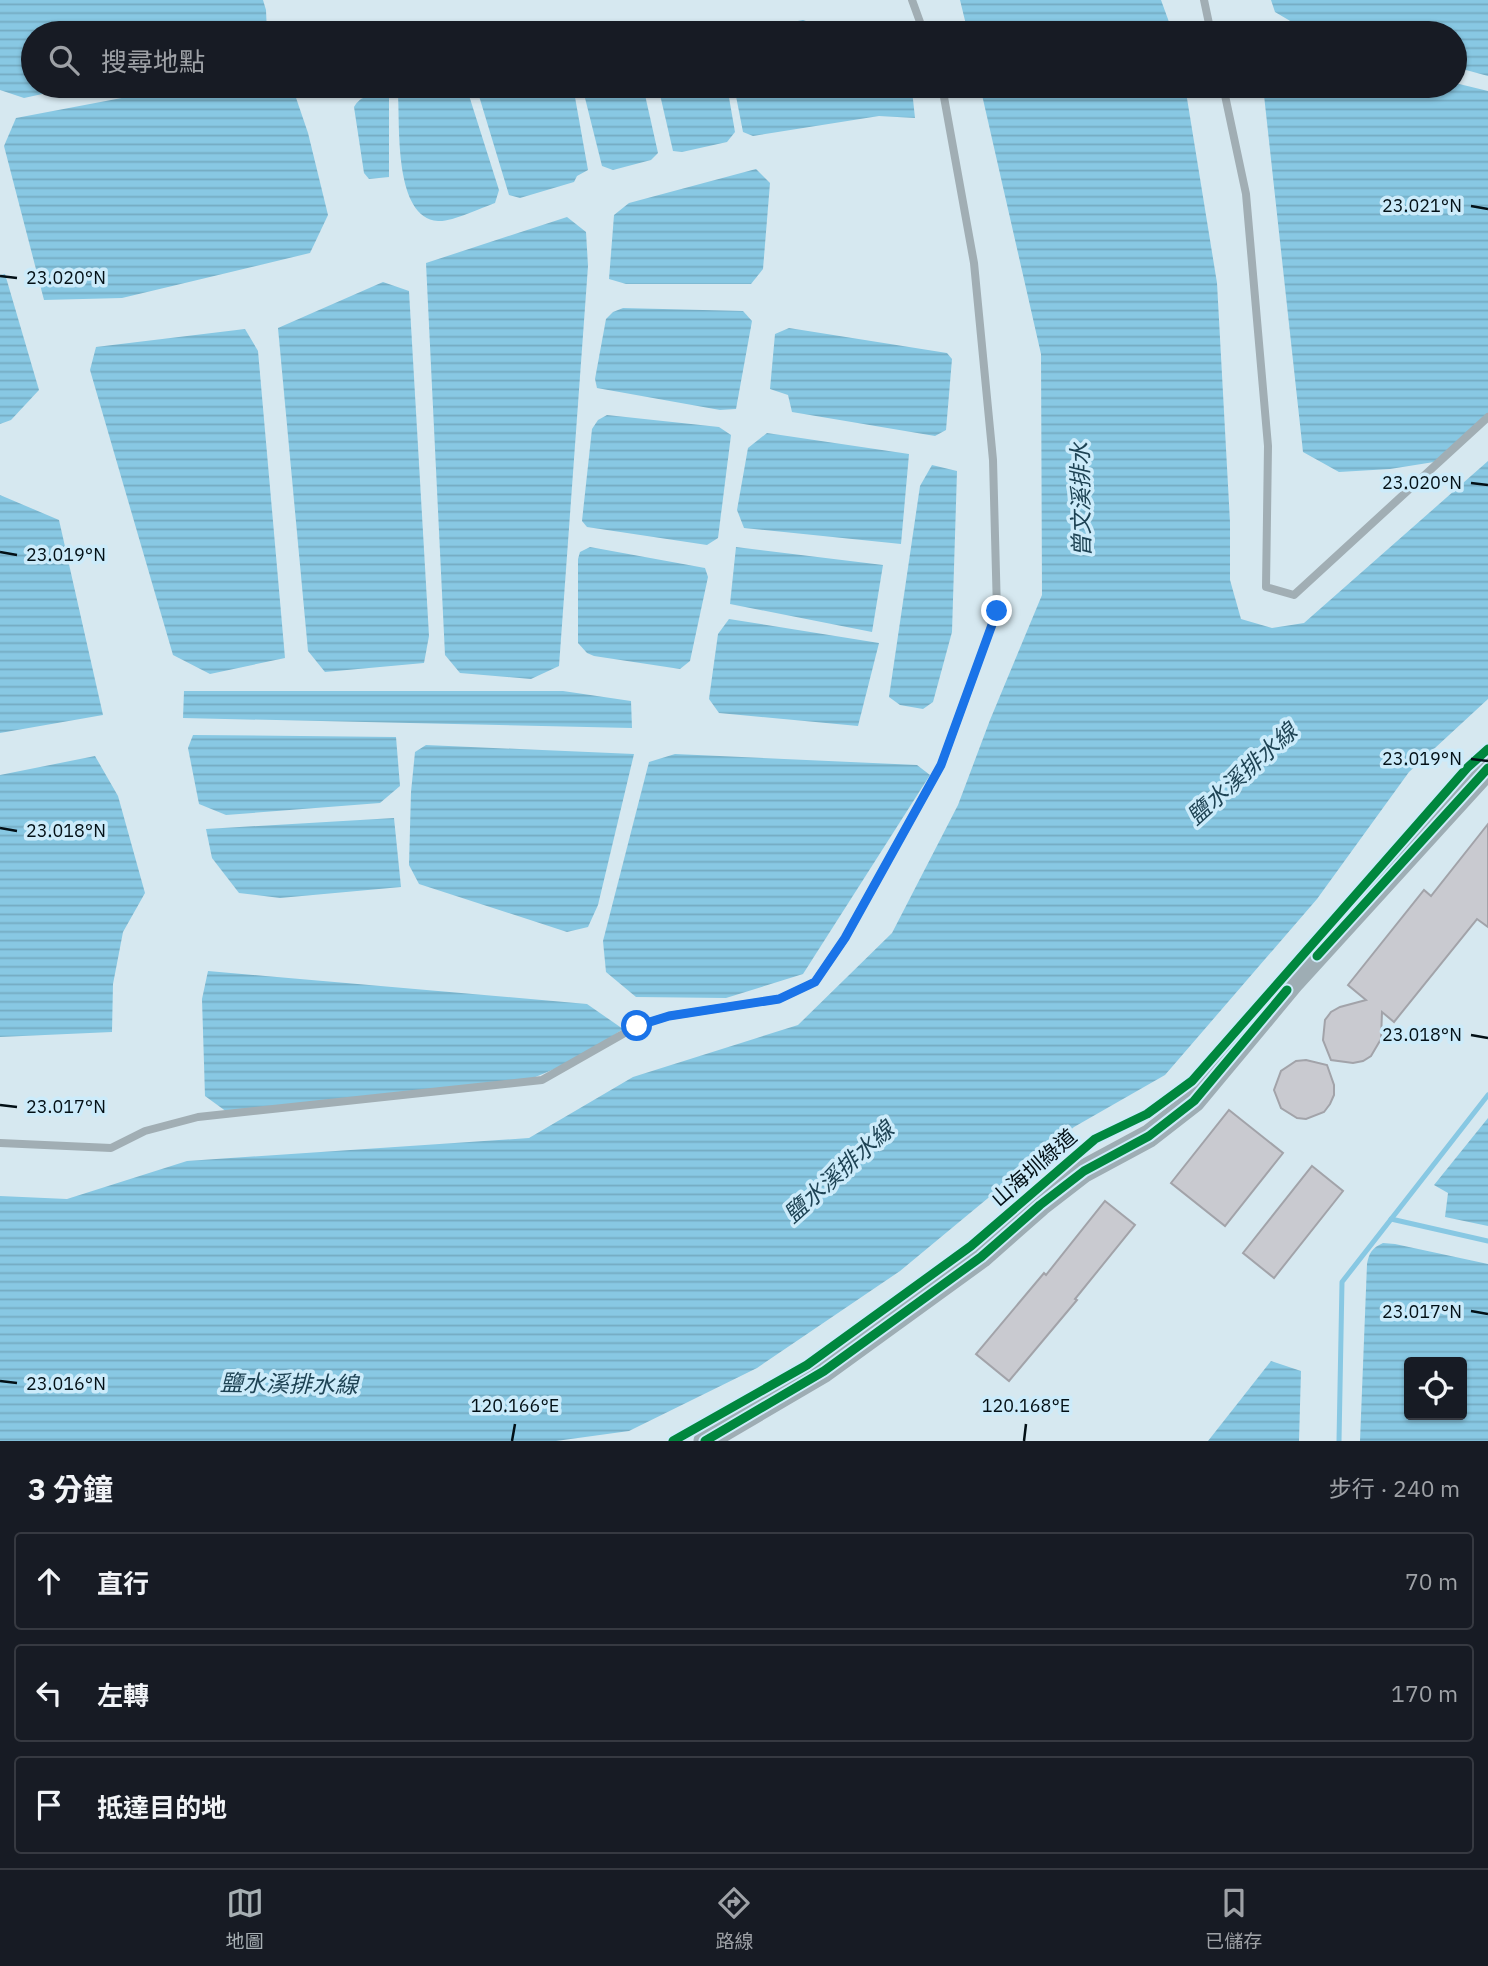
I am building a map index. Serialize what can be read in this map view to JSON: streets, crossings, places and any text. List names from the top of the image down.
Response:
{
  "streets": {
    "cycle path": ["山海圳綠道"]
  },
  "water": ["曾文溪排水", "鹽水溪排水線"],
  "page": {
    "search": "搜尋地點",
    "heading": ["3 分鐘", "步行 · 240 m"],
    "list": [
      ["直行", "70 m"],
      ["左轉", "170 m"],
      "抵達目的地"
    ],
    "nav": ["地圖", "路線", "已儲存"]
  },
  "coordinates": [
    "23.021°N",
    "23.020°N",
    "23.019°N",
    "23.018°N",
    "23.017°N",
    "23.016°N",
    "120.166°E",
    "120.168°E"
  ]
}
